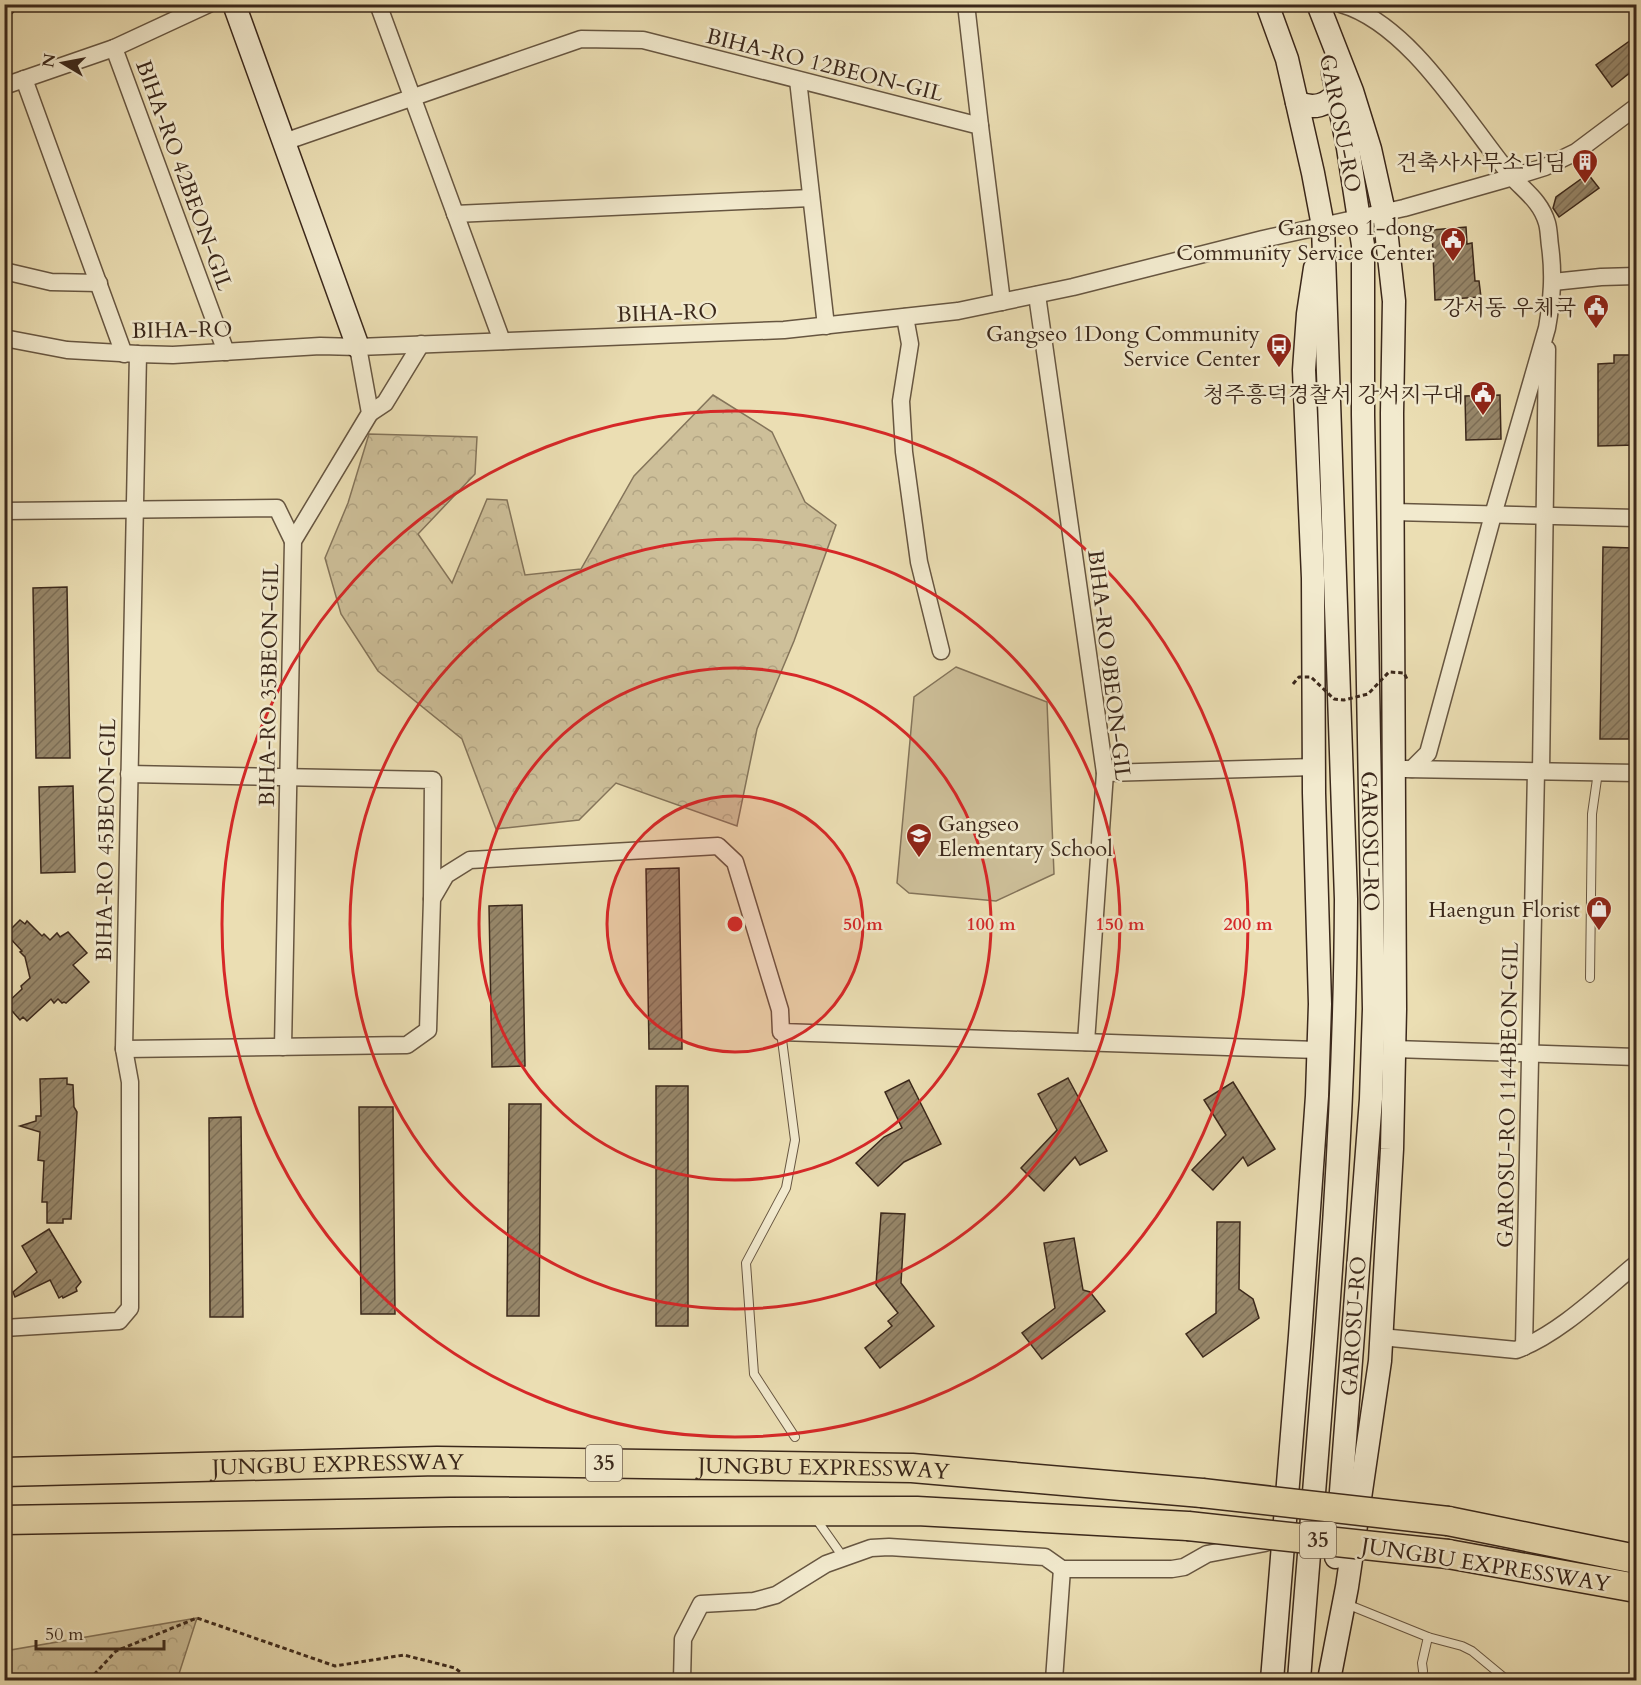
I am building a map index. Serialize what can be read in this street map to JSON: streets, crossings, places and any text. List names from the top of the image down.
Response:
{
  "streets": {
    "highway": ["35", "JUNGBU EXPRESSWAY"],
    "main road": ["GAROSU-RO"],
    "street": [
      "BIHA-RO 12BEON-GIL",
      "BIHA-RO 42BEON-GIL",
      "BIHA-RO",
      "BIHA-RO 9BEON-GIL",
      "BIHA-RO 35BEON-GIL",
      "BIHA-RO 45BEON-GIL",
      "GAROSU-RO 1144BEON-GIL"
    ]
  },
  "crossings": [
    ["GAROSU-RO", "BIHA-RO"],
    ["BIHA-RO 42BEON-GIL", "BIHA-RO"],
    ["BIHA-RO", "BIHA-RO 9BEON-GIL"],
    ["BIHA-RO", "BIHA-RO 35BEON-GIL"],
    ["BIHA-RO", "BIHA-RO 45BEON-GIL"]
  ],
  "places": {
    "building": ["건축사사무소디딤"],
    "public building": ["Gangseo 1-dong Community Service Center", "강서동 우체국", "청주흥덕경찰서 강서지구대"],
    "bus stop": ["Gangseo 1Dong Community Service Center"],
    "school or university": ["Gangseo Elementary School"],
    "shop": ["Haengun Florist"]
  },
  "scale_bar": "50 m",
  "north": "left",
  "rings": [
    "50 m",
    "100 m",
    "150 m",
    "200 m"
  ]
}
